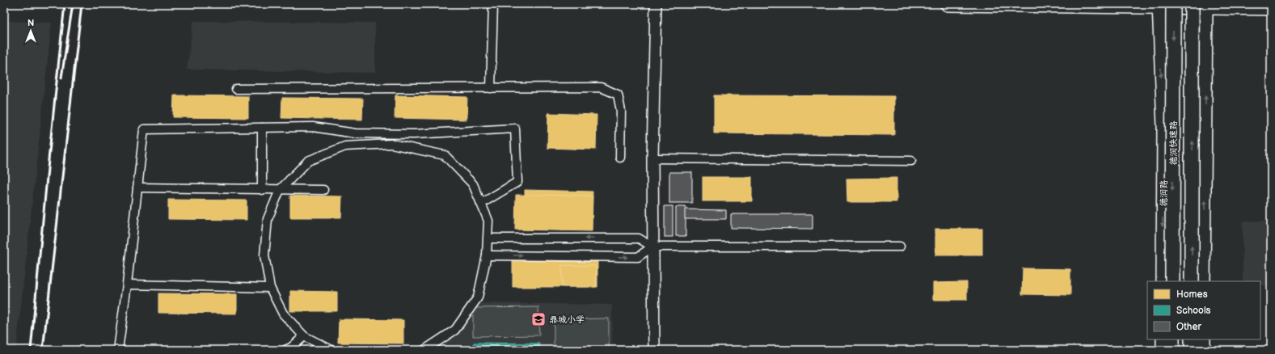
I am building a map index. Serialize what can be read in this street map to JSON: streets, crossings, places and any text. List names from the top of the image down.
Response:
{
  "streets": {
    "main road": ["德润快速路", "德润路"]
  },
  "places": {
    "school or university": ["鼎城小学"]
  },
  "legend": ["Homes", "Schools", "Other"],
  "north": "top"
}
